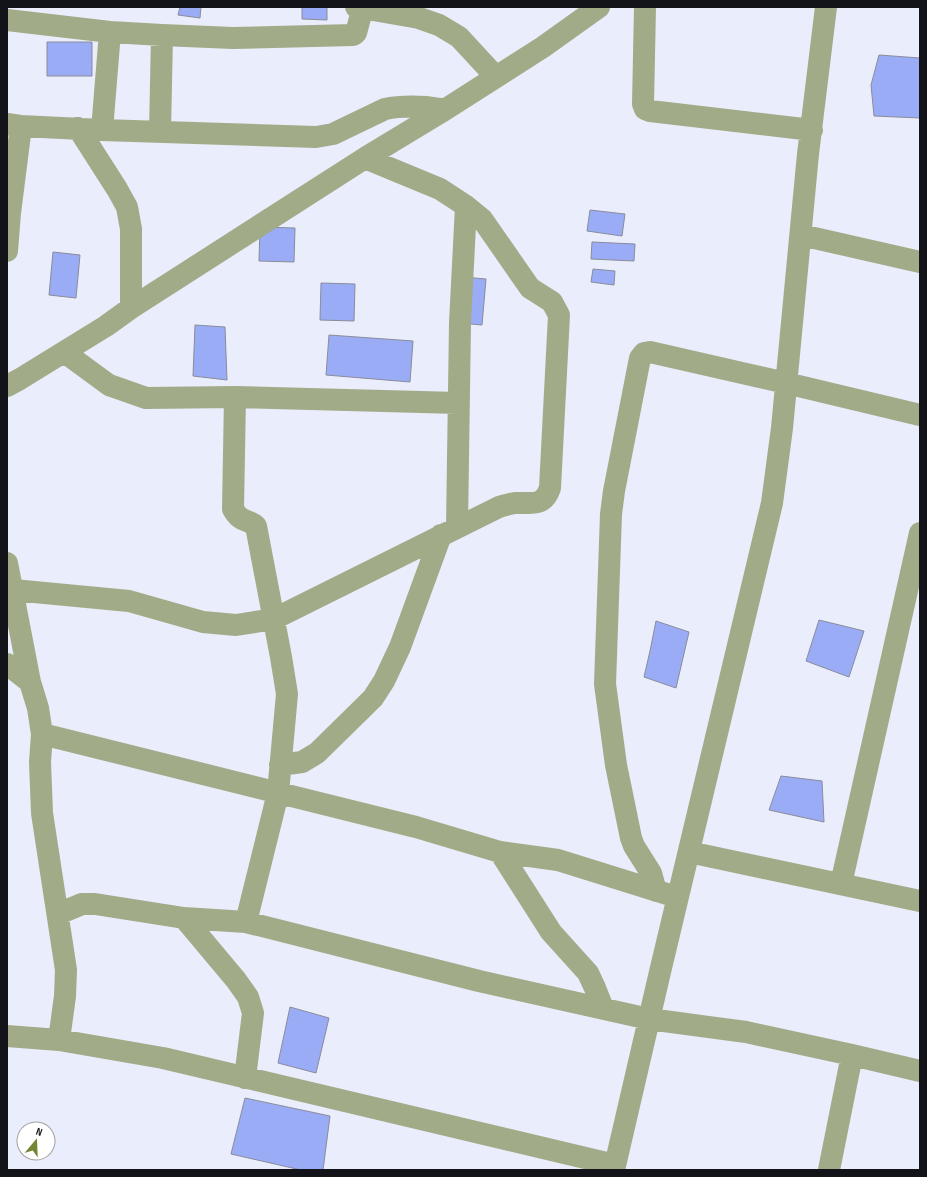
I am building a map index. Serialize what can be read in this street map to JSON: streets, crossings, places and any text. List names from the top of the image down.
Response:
{
  "north": "top"
}
